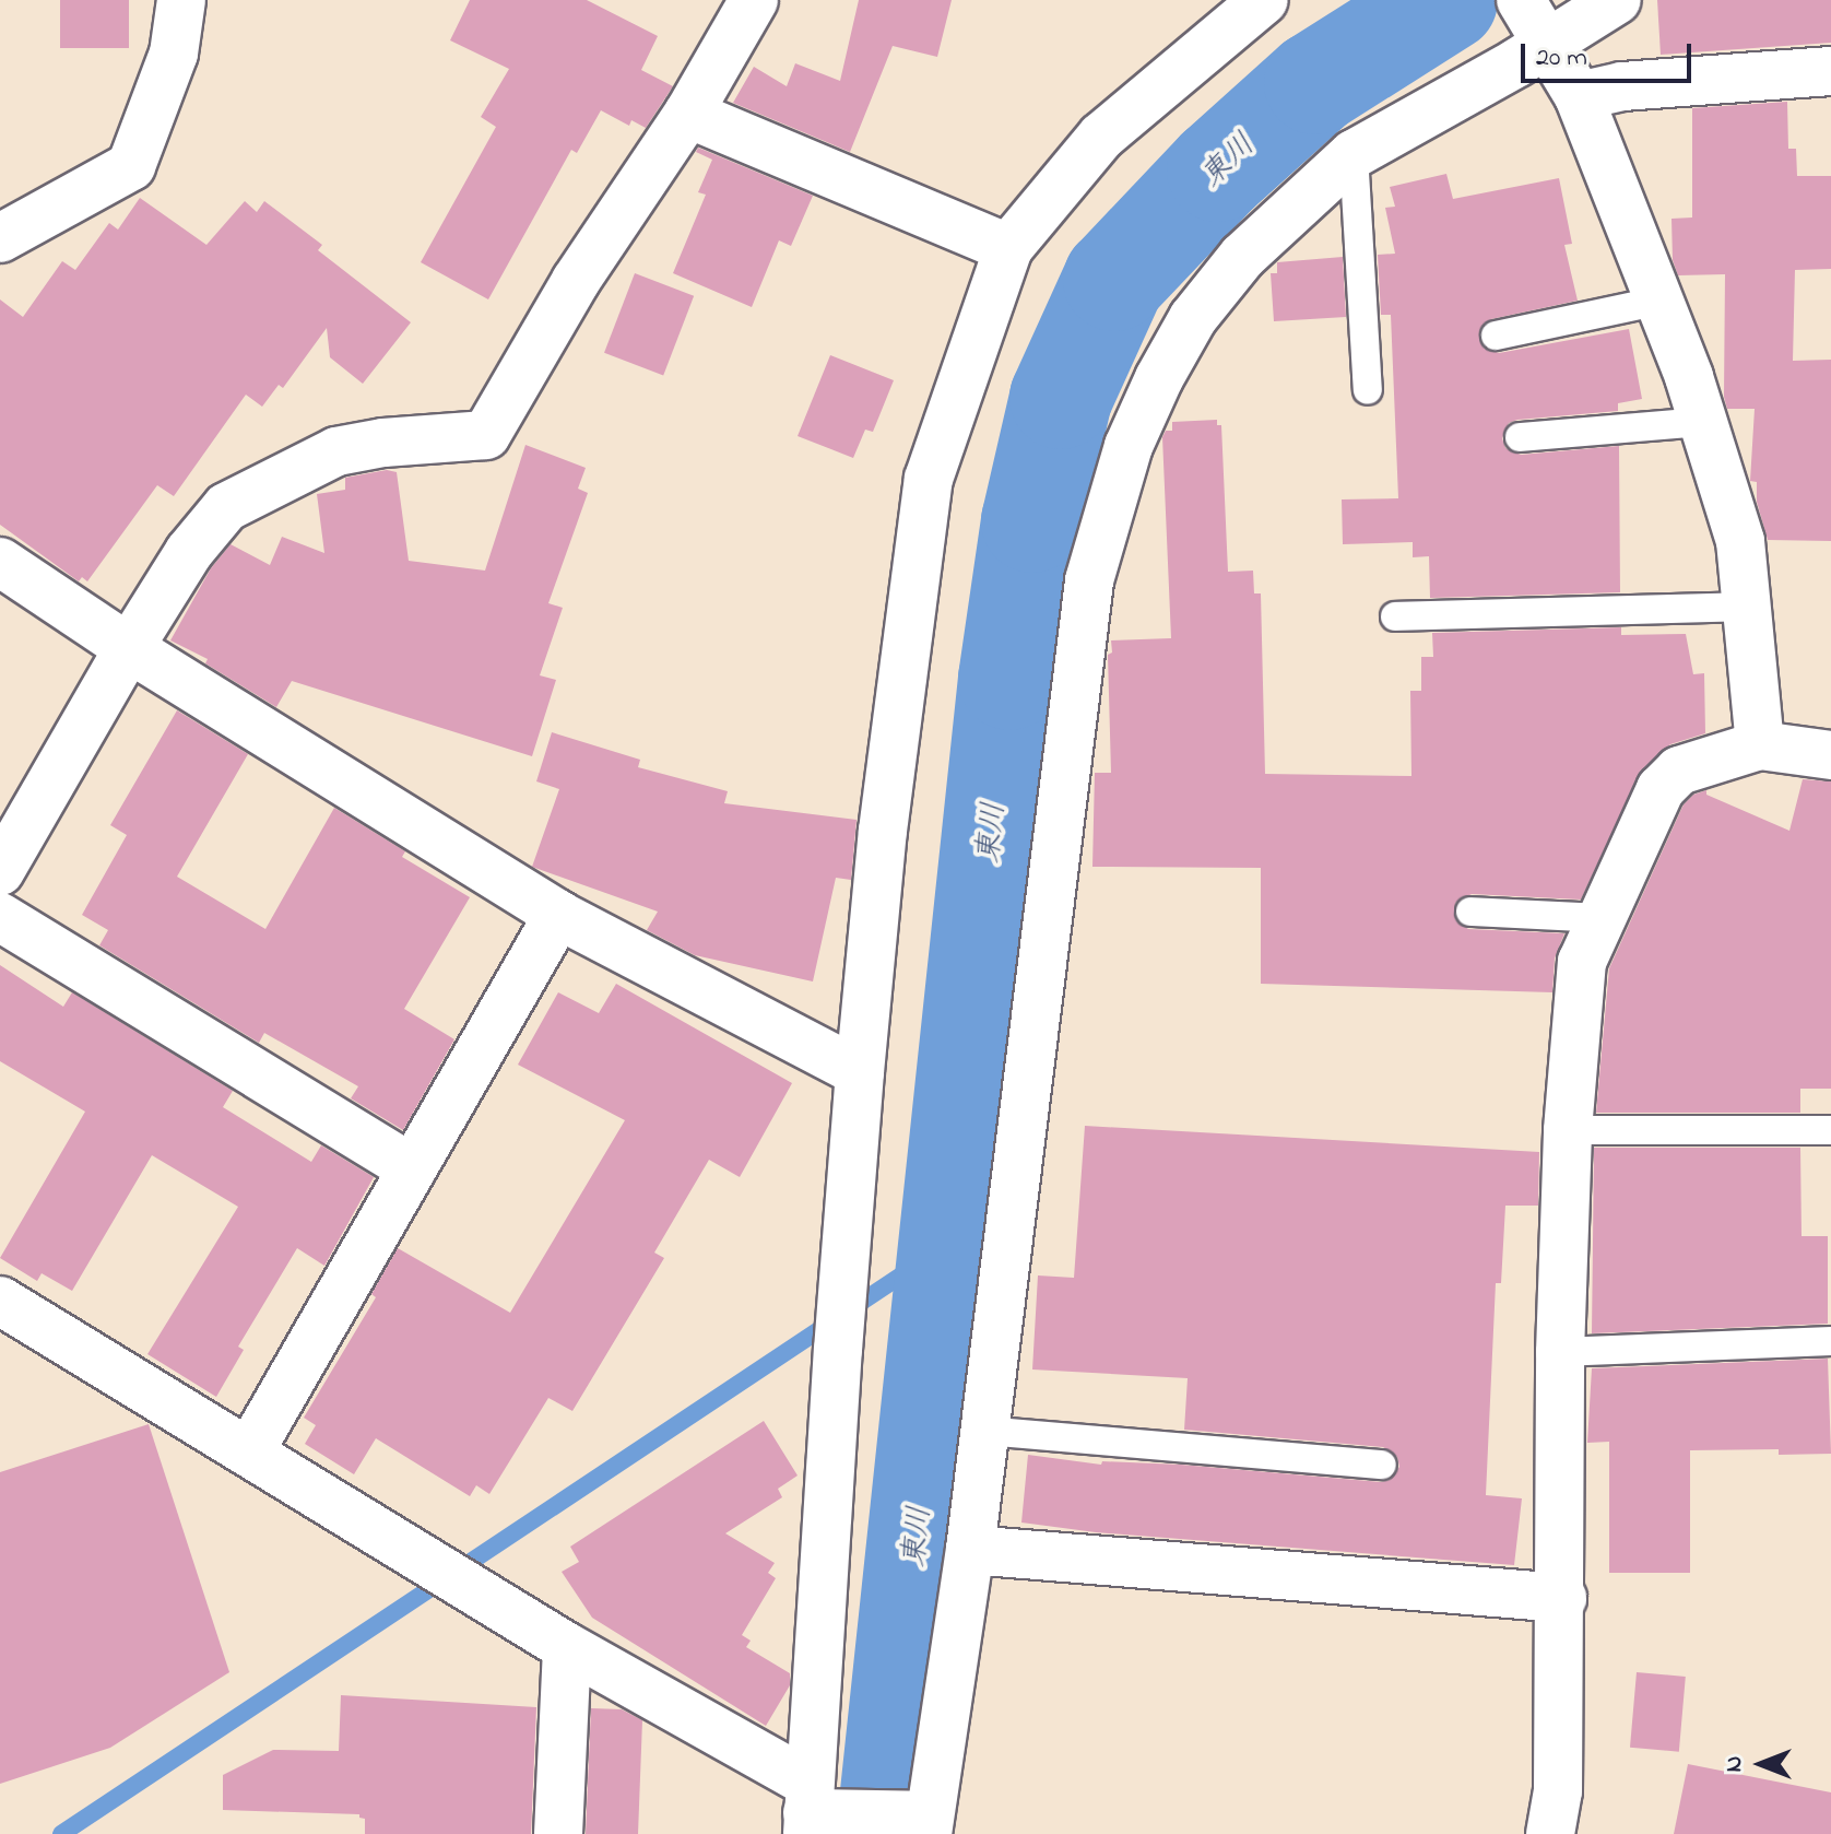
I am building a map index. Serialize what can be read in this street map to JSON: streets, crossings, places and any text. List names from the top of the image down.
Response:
{
  "water": ["東川"],
  "scale_bar": "20 m",
  "north": "left"
}
